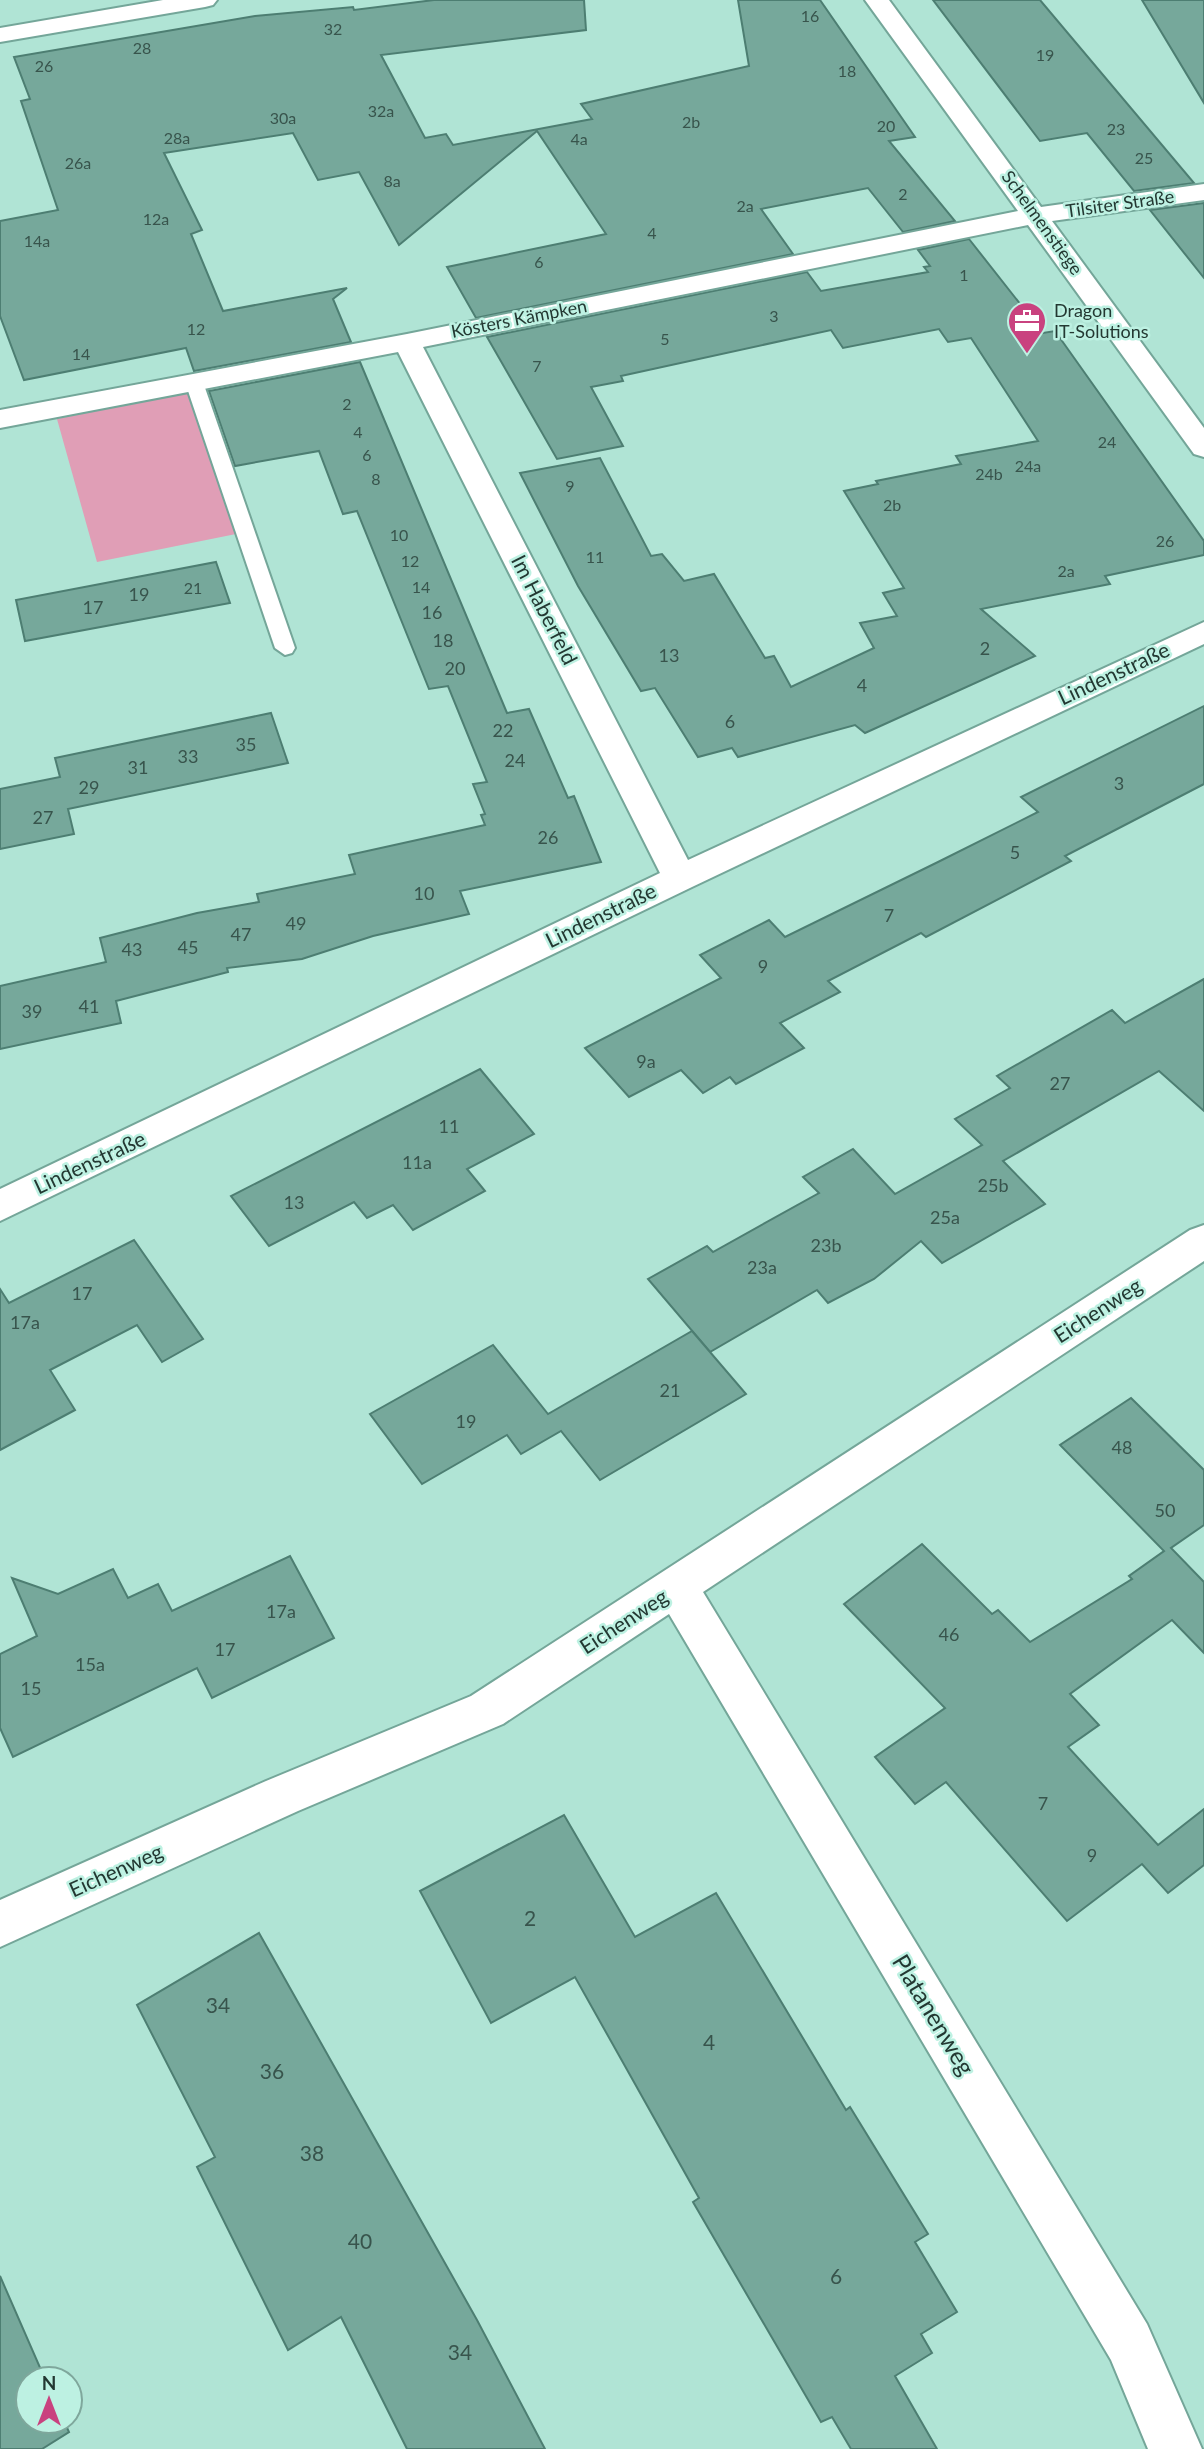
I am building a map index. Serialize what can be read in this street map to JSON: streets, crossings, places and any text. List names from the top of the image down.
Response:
{
  "streets": {
    "street": [
      "Tilsiter Straße",
      "Schelmenstiege",
      "Kösters Kämpken",
      "Im Haberfeld",
      "Lindenstraße",
      "Eichenweg",
      "Platanenweg"
    ]
  },
  "crossings": [
    ["Tilsiter Straße", "Schelmenstiege"],
    ["Tilsiter Straße", "Kösters Kämpken"],
    ["Schelmenstiege", "Kösters Kämpken"],
    ["Kösters Kämpken", "Im Haberfeld"],
    ["Im Haberfeld", "Lindenstraße"],
    ["Eichenweg", "Platanenweg"]
  ],
  "places": {
    "office": ["Dragon IT-Solutions"]
  },
  "house_numbers": [
    "16",
    "32",
    "28",
    "19",
    "26",
    "18",
    "32a",
    "30a",
    "2b",
    "20",
    "23",
    "28a",
    "4a",
    "25",
    "26a",
    "8a",
    "2",
    "2a",
    "12a",
    "4",
    "14a",
    "6",
    "1",
    "3",
    "12",
    "5",
    "14",
    "7",
    "2",
    "4",
    "24",
    "6",
    "24a",
    "24b",
    "8",
    "9",
    "2b",
    "10",
    "26",
    "11",
    "12",
    "2a",
    "14",
    "21",
    "19",
    "17",
    "16",
    "18",
    "2",
    "13",
    "20",
    "4",
    "6",
    "22",
    "35",
    "33",
    "24",
    "31",
    "3",
    "29",
    "27",
    "26",
    "5",
    "10",
    "7",
    "49",
    "47",
    "45",
    "43",
    "9",
    "41",
    "39",
    "9a",
    "27",
    "11",
    "11a",
    "25b",
    "13",
    "25a",
    "23b",
    "23a",
    "17",
    "17a",
    "21",
    "19",
    "48",
    "50",
    "17a",
    "46",
    "17",
    "15a",
    "15",
    "7",
    "9",
    "2",
    "34",
    "4",
    "36",
    "38",
    "40",
    "6",
    "34"
  ],
  "north": "top"
}
